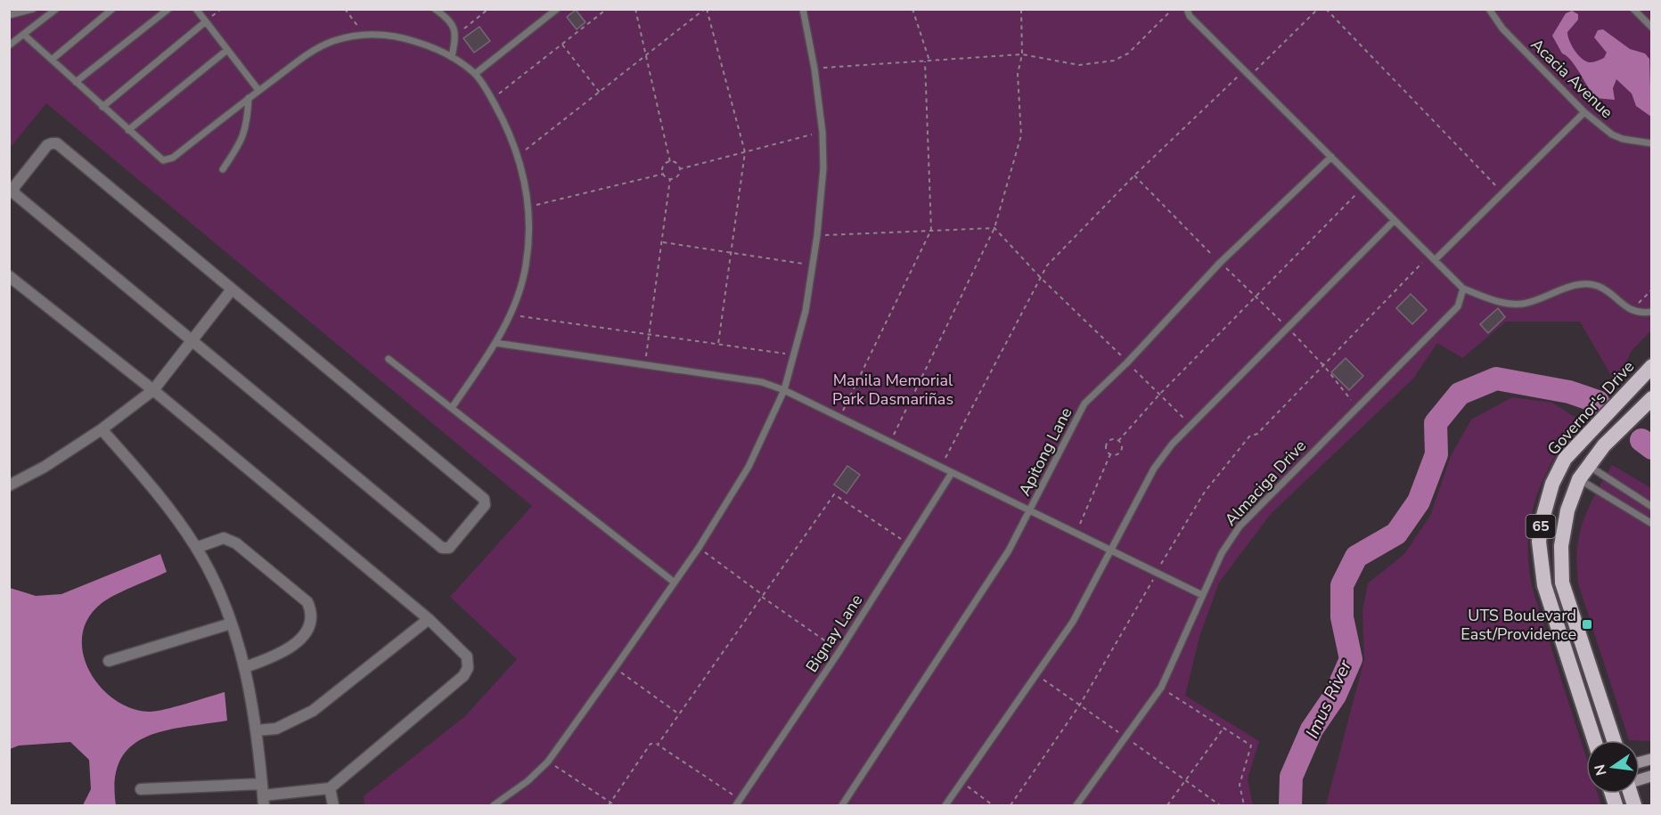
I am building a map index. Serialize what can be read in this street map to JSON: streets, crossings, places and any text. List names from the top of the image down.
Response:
{
  "streets": {
    "highway": ["Governor's Drive", "65"],
    "lane": [
      "Acacia Avenue",
      "Apitong Lane",
      "Almaciga Drive",
      "Bignay Lane"
    ]
  },
  "water": ["Imus River"],
  "parks": ["Manila Memorial Park Dasmariñas"],
  "places": {
    "transit": ["UTS Boulevard East/Providence"]
  },
  "north": "left"
}
